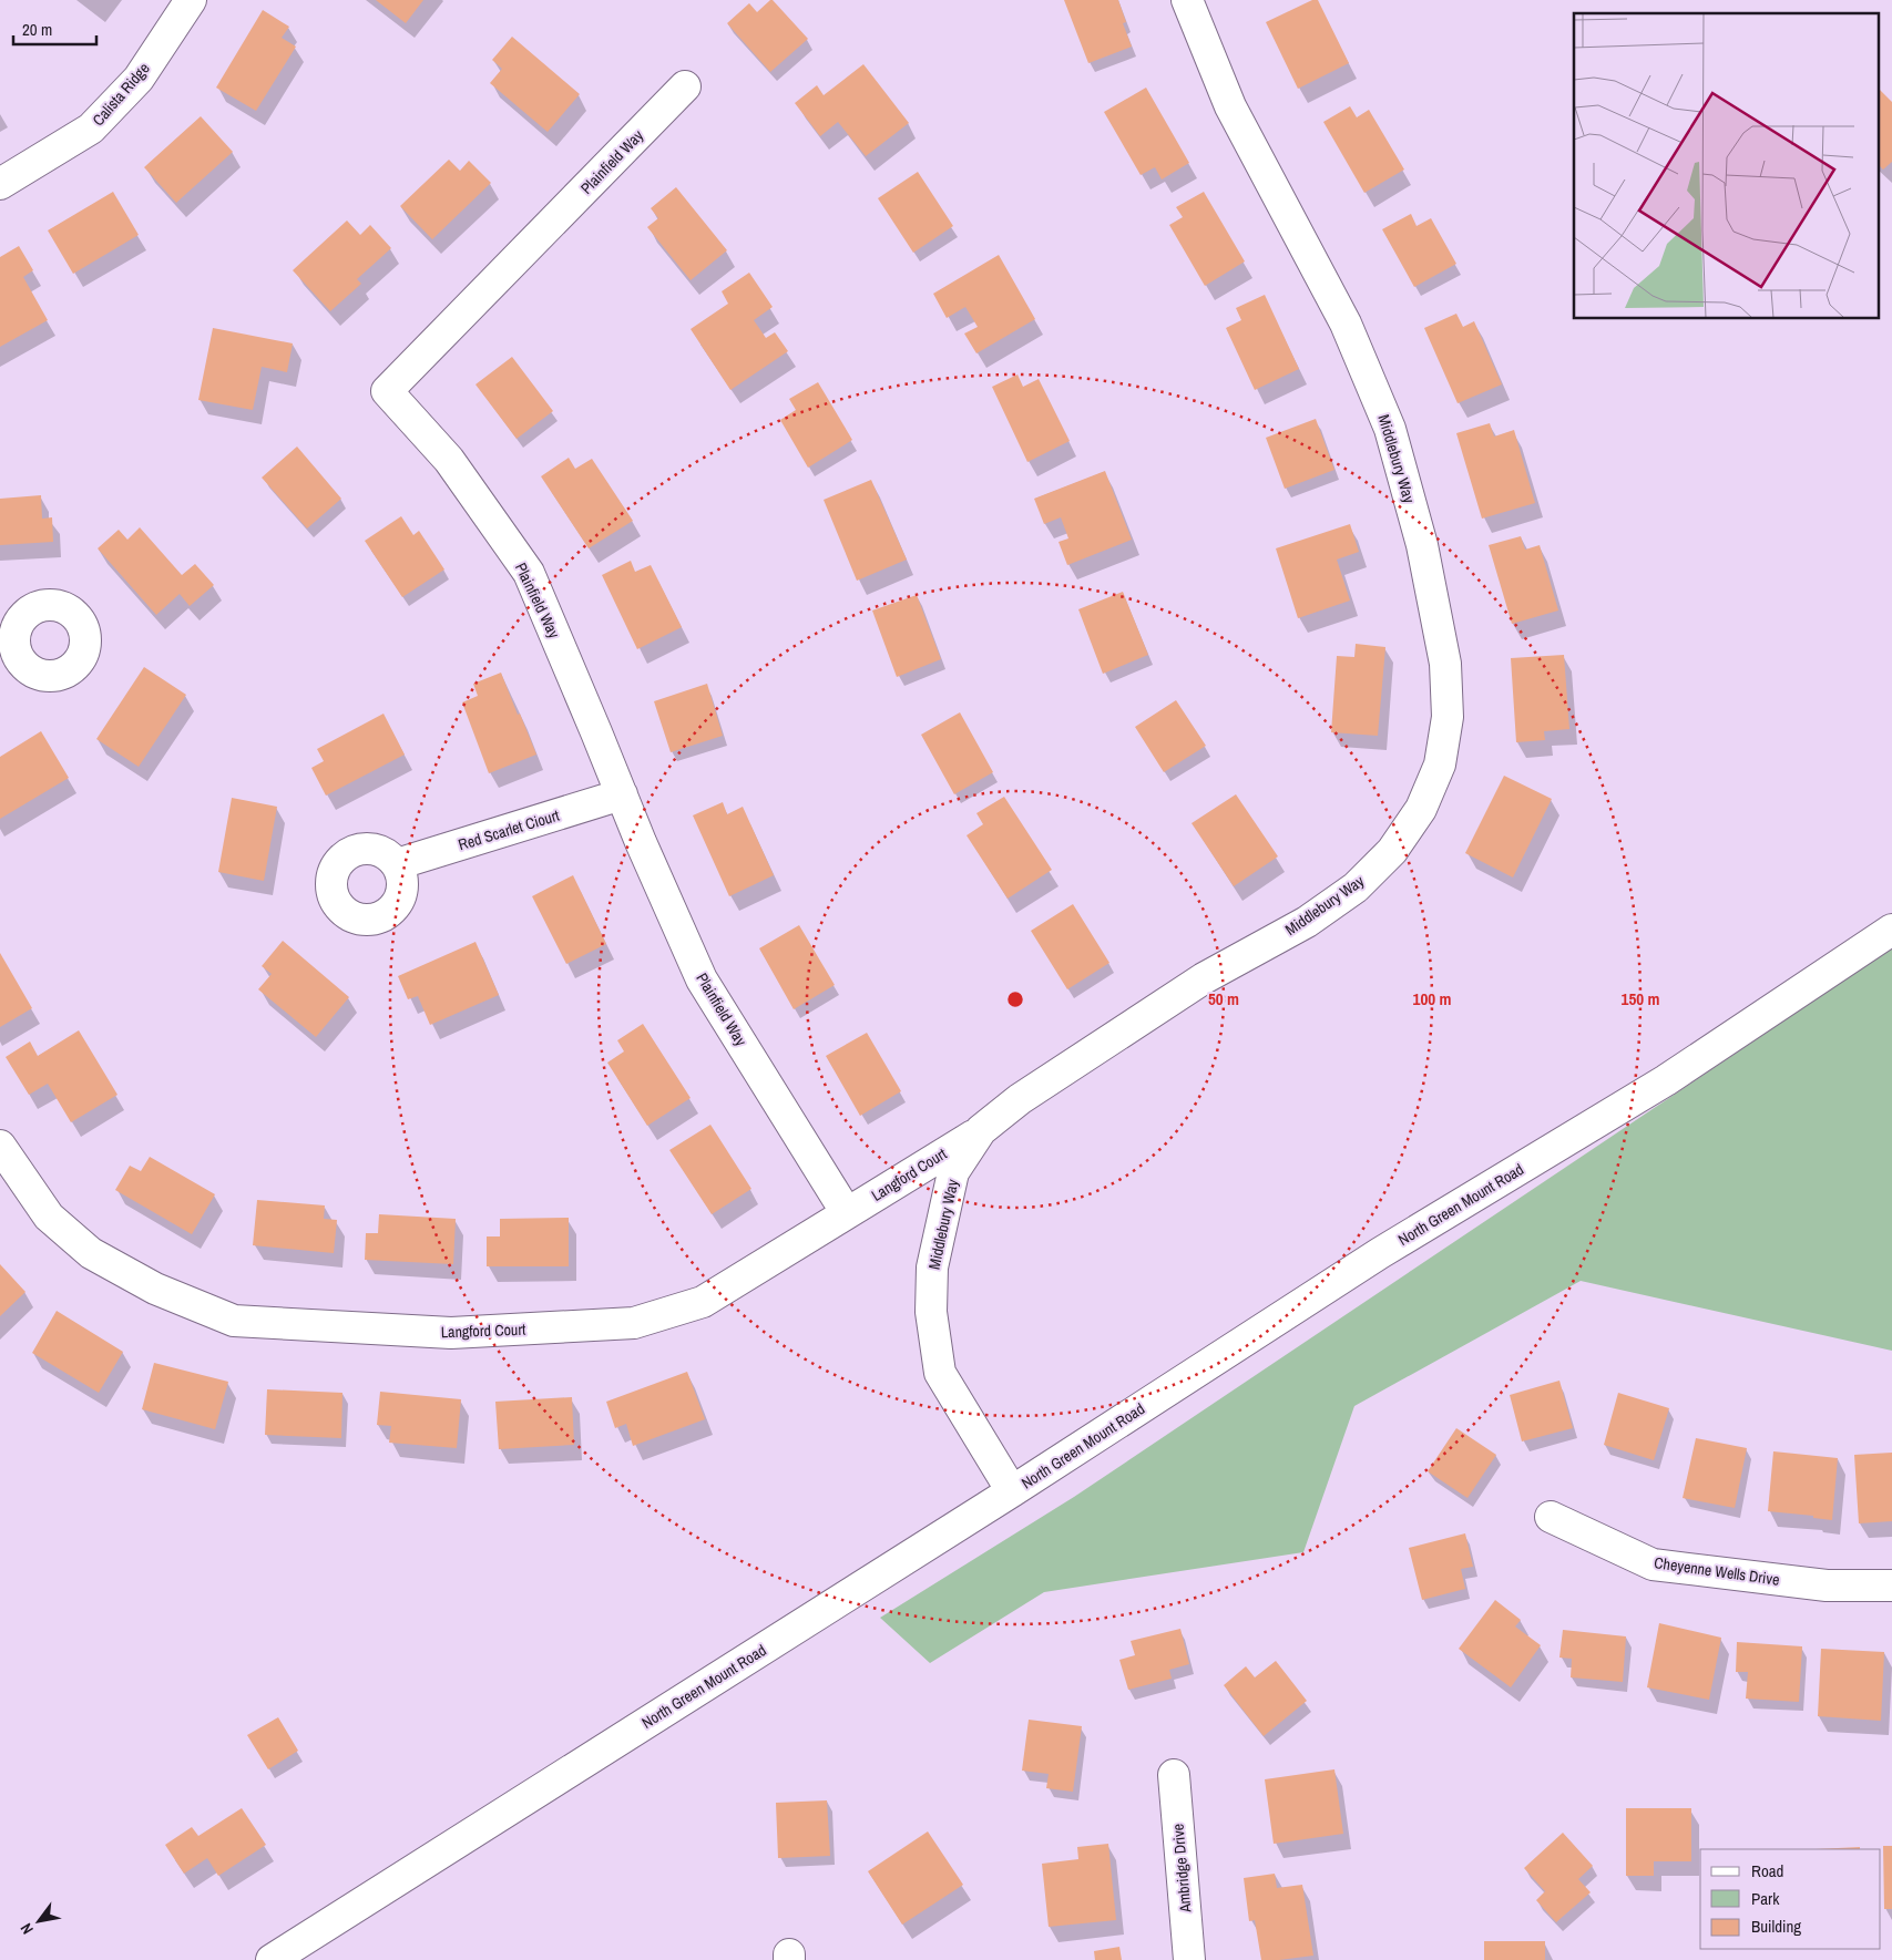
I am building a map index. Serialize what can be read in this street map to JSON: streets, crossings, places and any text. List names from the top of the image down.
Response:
{
  "streets": {
    "street": [
      "Calista Ridge",
      "Plainfield Way",
      "Middlebury Way",
      "Red Scarlet Ciourt",
      "Langford Court",
      "North Green Mount Road",
      "Cheyenne Wells Drive",
      "Ambridge Drive"
    ]
  },
  "crossings": [
    ["Plainfield Way", "Red Scarlet Ciourt"],
    ["Plainfield Way", "Langford Court"],
    ["Middlebury Way", "Langford Court"],
    ["Middlebury Way", "North Green Mount Road"]
  ],
  "legend": ["Road", "Park", "Building"],
  "scale_bar": "20 m",
  "north": "bottom left",
  "rings": ["50 m", "100 m", "150 m"]
}
